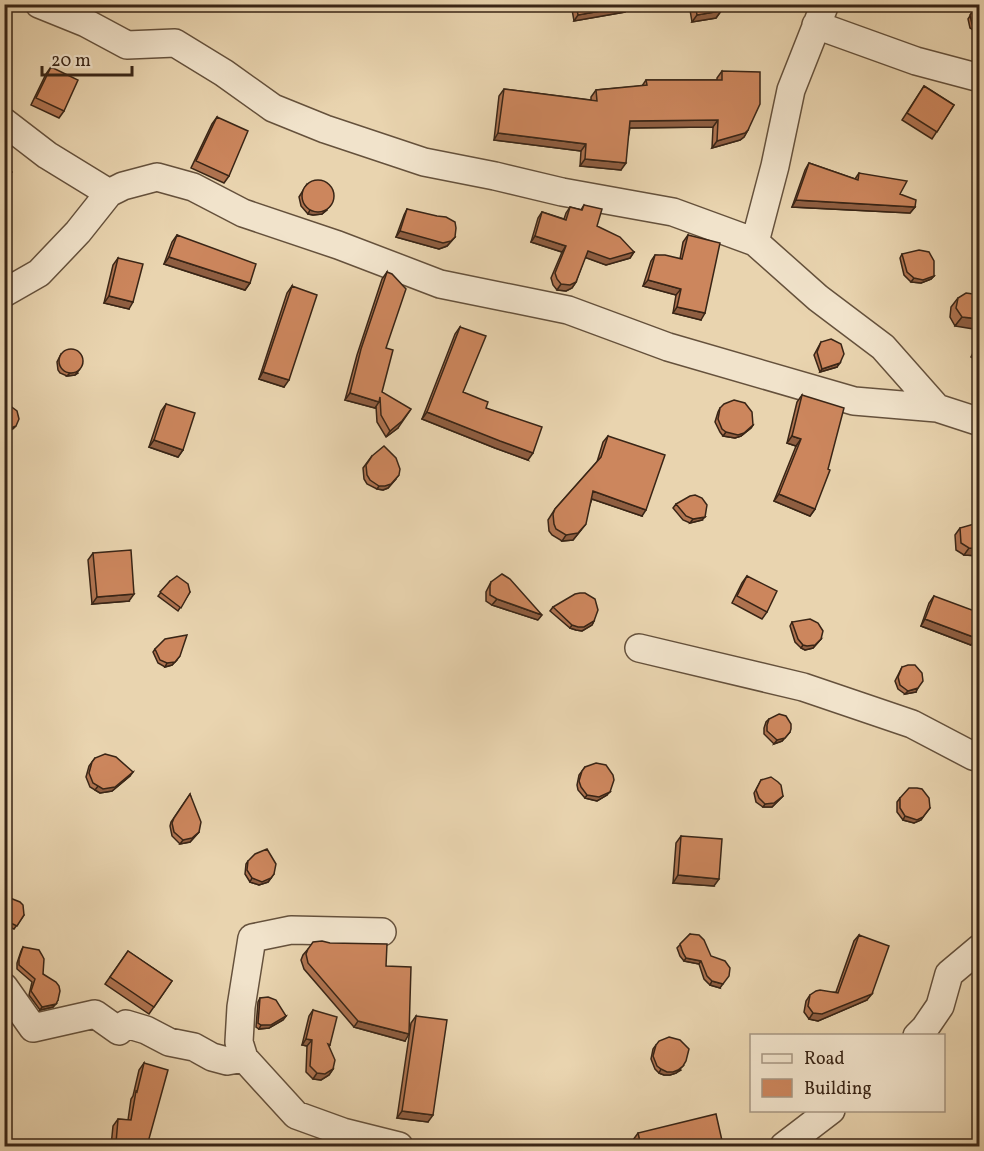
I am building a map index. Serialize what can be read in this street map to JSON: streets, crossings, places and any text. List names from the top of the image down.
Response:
{
  "legend": ["Road", "Building"],
  "scale_bar": "20 m"
}
